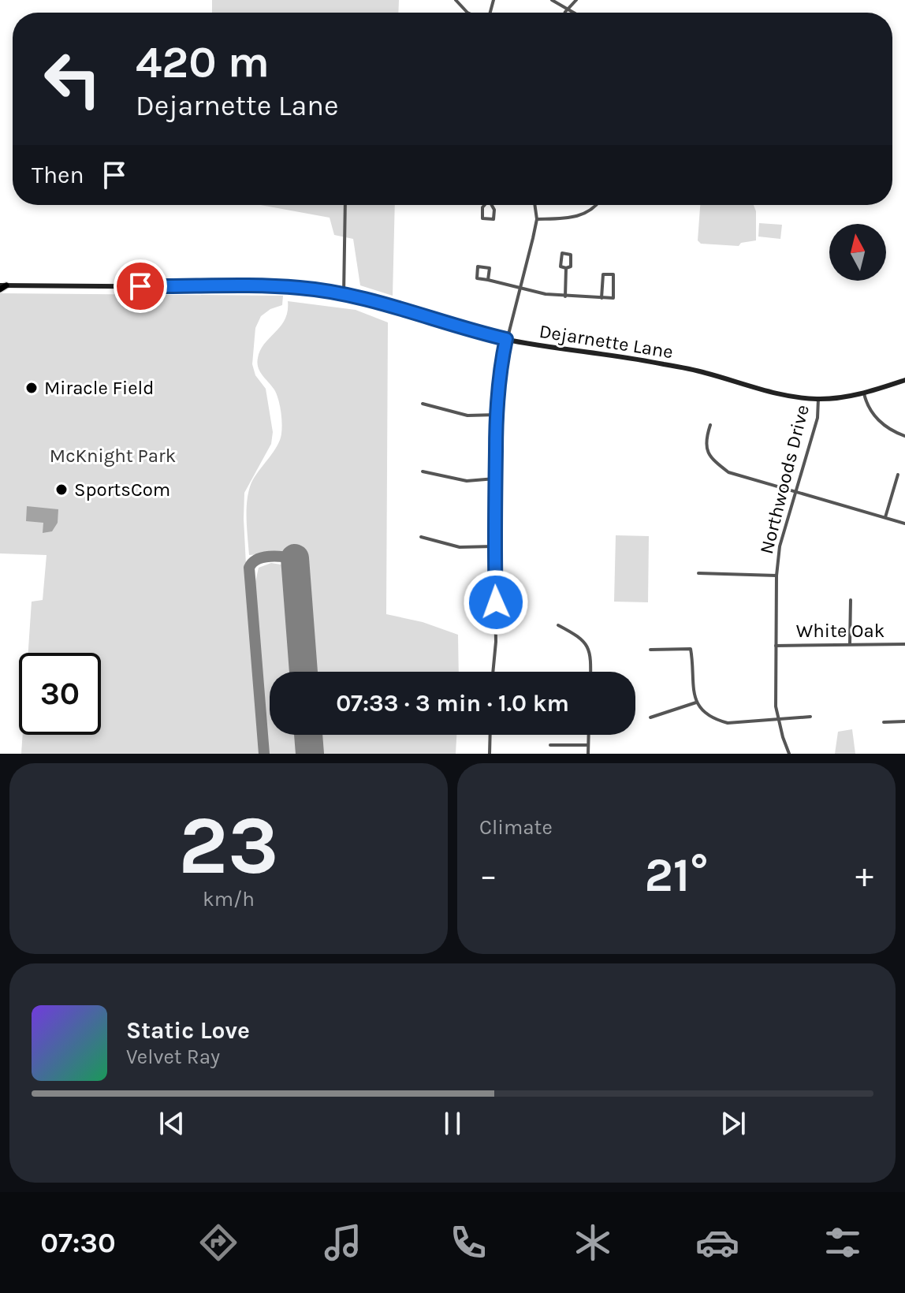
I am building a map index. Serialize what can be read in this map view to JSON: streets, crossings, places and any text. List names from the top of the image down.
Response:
{
  "streets": {
    "main road": ["Dejarnette Lane"],
    "street": ["Northwoods Drive", "White Oak"]
  },
  "crossings": [
    ["Dejarnette Lane", "Northwoods Drive"],
    ["Northwoods Drive", "White Oak"]
  ],
  "parks": ["McKnight Park"],
  "places": ["Miracle Field", "SportsCom"],
  "north": "top",
  "page": {
    "turn": ["420 m", "Dejarnette Lane"],
    "then": "Then",
    "limit": "30",
    "trip": "07:33 · 3 min · 1.0 km",
    "tile": [
      ["23", "km/h"],
      "Climate"
    ],
    "heat": ["−", "21°", "+"],
    "song": ["Static Love", "Velvet Ray"],
    "tabs": "07:30"
  }
}
